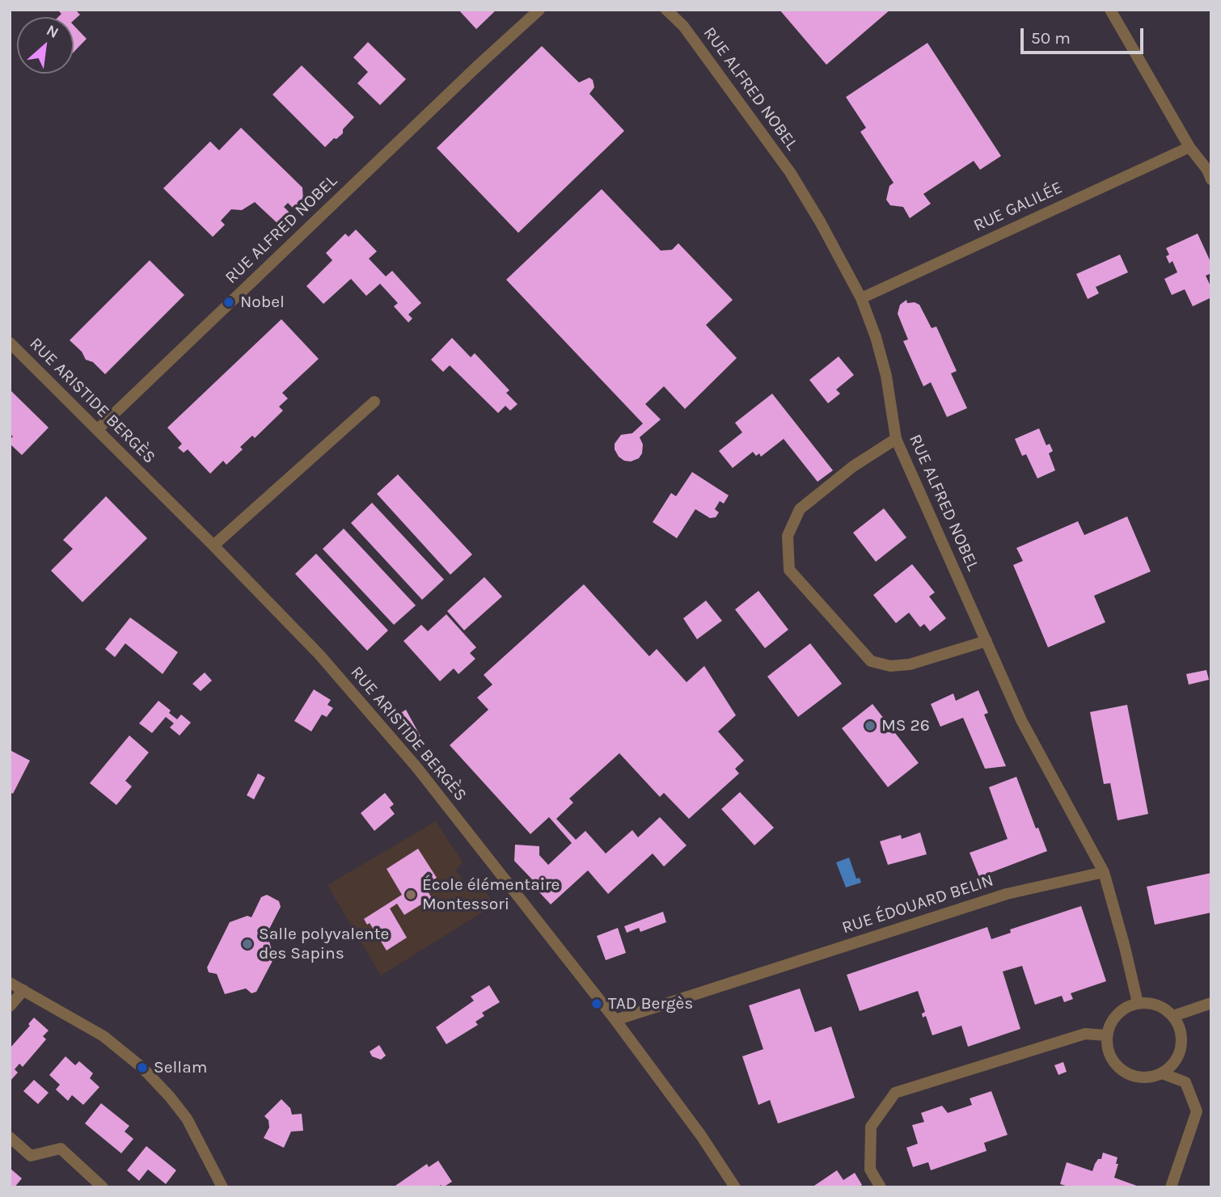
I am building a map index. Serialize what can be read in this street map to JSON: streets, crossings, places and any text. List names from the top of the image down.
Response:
{
  "streets": {
    "street": [
      "RUE ALFRED NOBEL",
      "RUE GALILÉE",
      "RUE ARISTIDE BERGÈS",
      "RUE ÉDOUARD BELIN"
    ]
  },
  "crossings": [
    ["RUE ALFRED NOBEL", "RUE GALILÉE"],
    ["RUE ALFRED NOBEL", "RUE ARISTIDE BERGÈS"],
    ["RUE ALFRED NOBEL", "RUE ÉDOUARD BELIN"],
    ["RUE ARISTIDE BERGÈS", "RUE ÉDOUARD BELIN"]
  ],
  "places": [
    "Nobel",
    "MS 26",
    "École élémentaire Montessori",
    "Salle polyvalente des Sapins",
    "TAD Bergès",
    "Sellam"
  ],
  "scale_bar": "50 m",
  "north": "top right"
}
